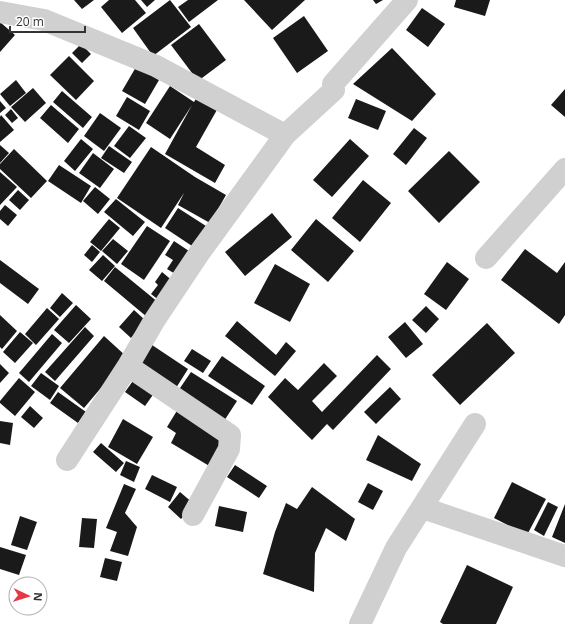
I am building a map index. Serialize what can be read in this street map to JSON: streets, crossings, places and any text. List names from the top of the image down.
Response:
{
  "scale_bar": "20 m",
  "north": "right"
}
